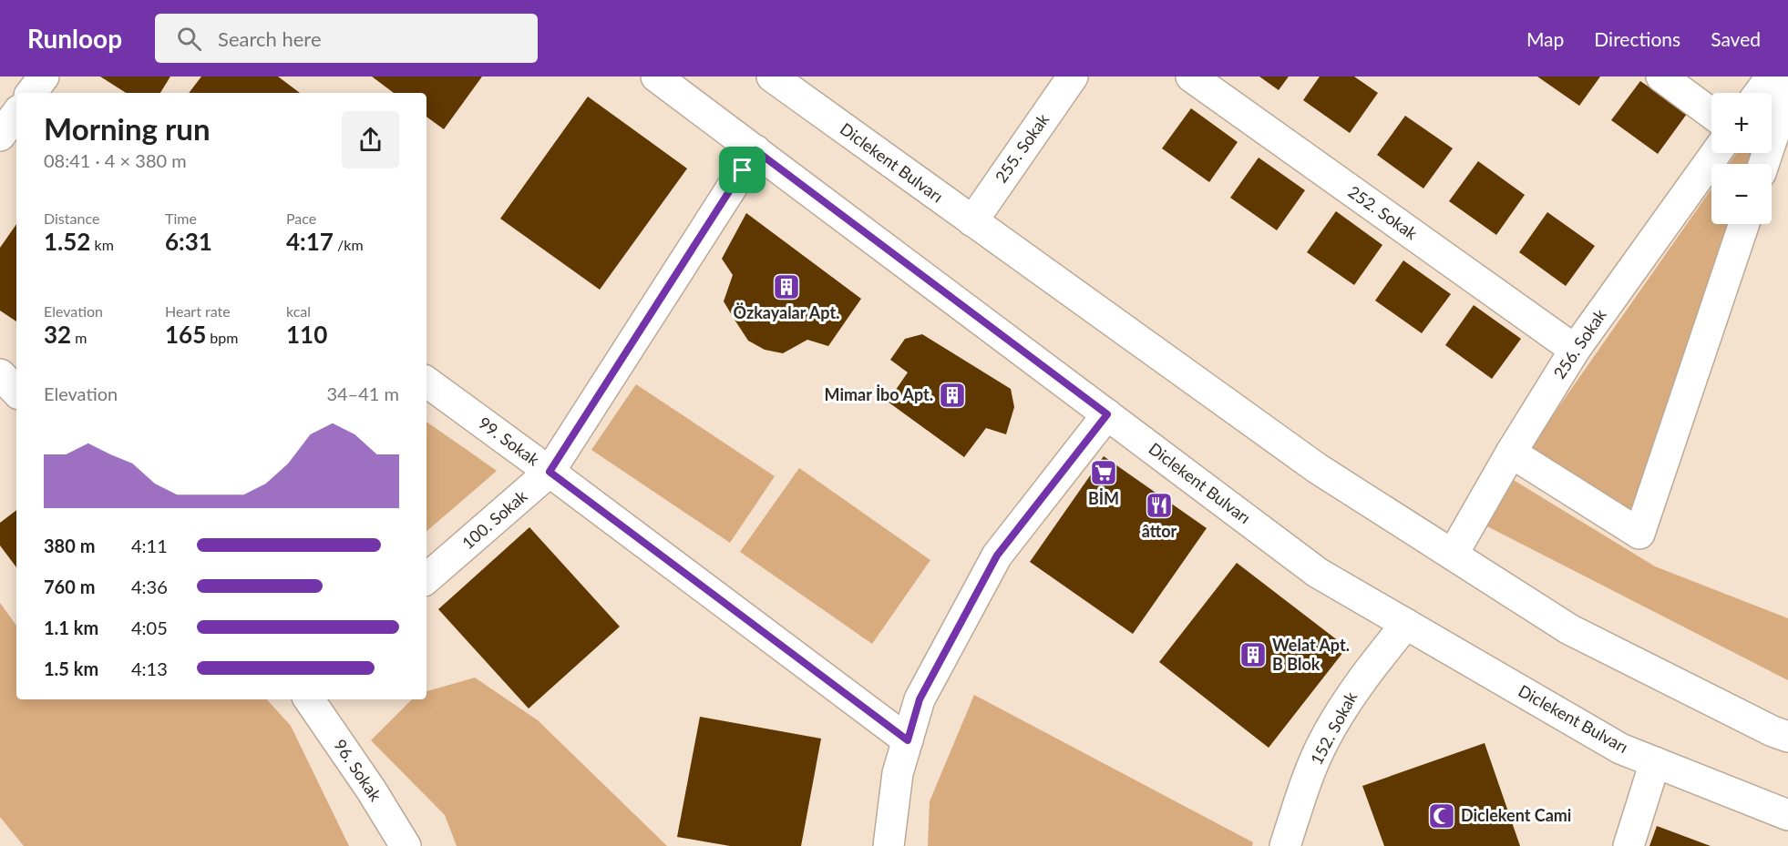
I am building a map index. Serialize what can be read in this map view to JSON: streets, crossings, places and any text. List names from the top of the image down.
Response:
{
  "streets": {
    "street": [
      "255. Sokak",
      "Diclekent Bulvarı",
      "252. Sokak",
      "256. Sokak",
      "99. Sokak",
      "100. Sokak",
      "152. Sokak",
      "96. Sokak"
    ]
  },
  "crossings": [
    ["255. Sokak", "Diclekent Bulvarı"],
    ["Diclekent Bulvarı", "256. Sokak"],
    ["Diclekent Bulvarı", "100. Sokak"],
    ["Diclekent Bulvarı", "152. Sokak"],
    ["252. Sokak", "256. Sokak"],
    ["99. Sokak", "100. Sokak"]
  ],
  "places": {
    "building": ["Özkayalar Apt.", "Mimar İbo Apt.", "Welat Apt. B Blok"],
    "supermarket": ["BİM"],
    "restaurant": ["âttor"],
    "mosque": ["Diclekent Cami"]
  },
  "page": {
    "header": "Runloop",
    "search": "Search here",
    "nav": ["Map", "Directions", "Saved"],
    "map_buttons": ["+", "−"],
    "heading": ["Morning run", "08:41 · 4 × 380 m"],
    "stats": [
      ["Distance", "1.52 km"],
      ["Time", "6:31"],
      ["Pace", "4:17 /km"],
      ["Elevation", "32 m"],
      ["Heart rate", "165 bpm"],
      ["kcal", "110"]
    ],
    "chart": ["Elevation", "34–41 m"],
    "list": [
      {
        "name": "380 m",
        "note": "4:11"
      },
      {
        "name": "760 m",
        "note": "4:36"
      },
      {
        "name": "1.1 km",
        "note": "4:05"
      },
      {
        "name": "1.5 km",
        "note": "4:13"
      }
    ]
  }
}
